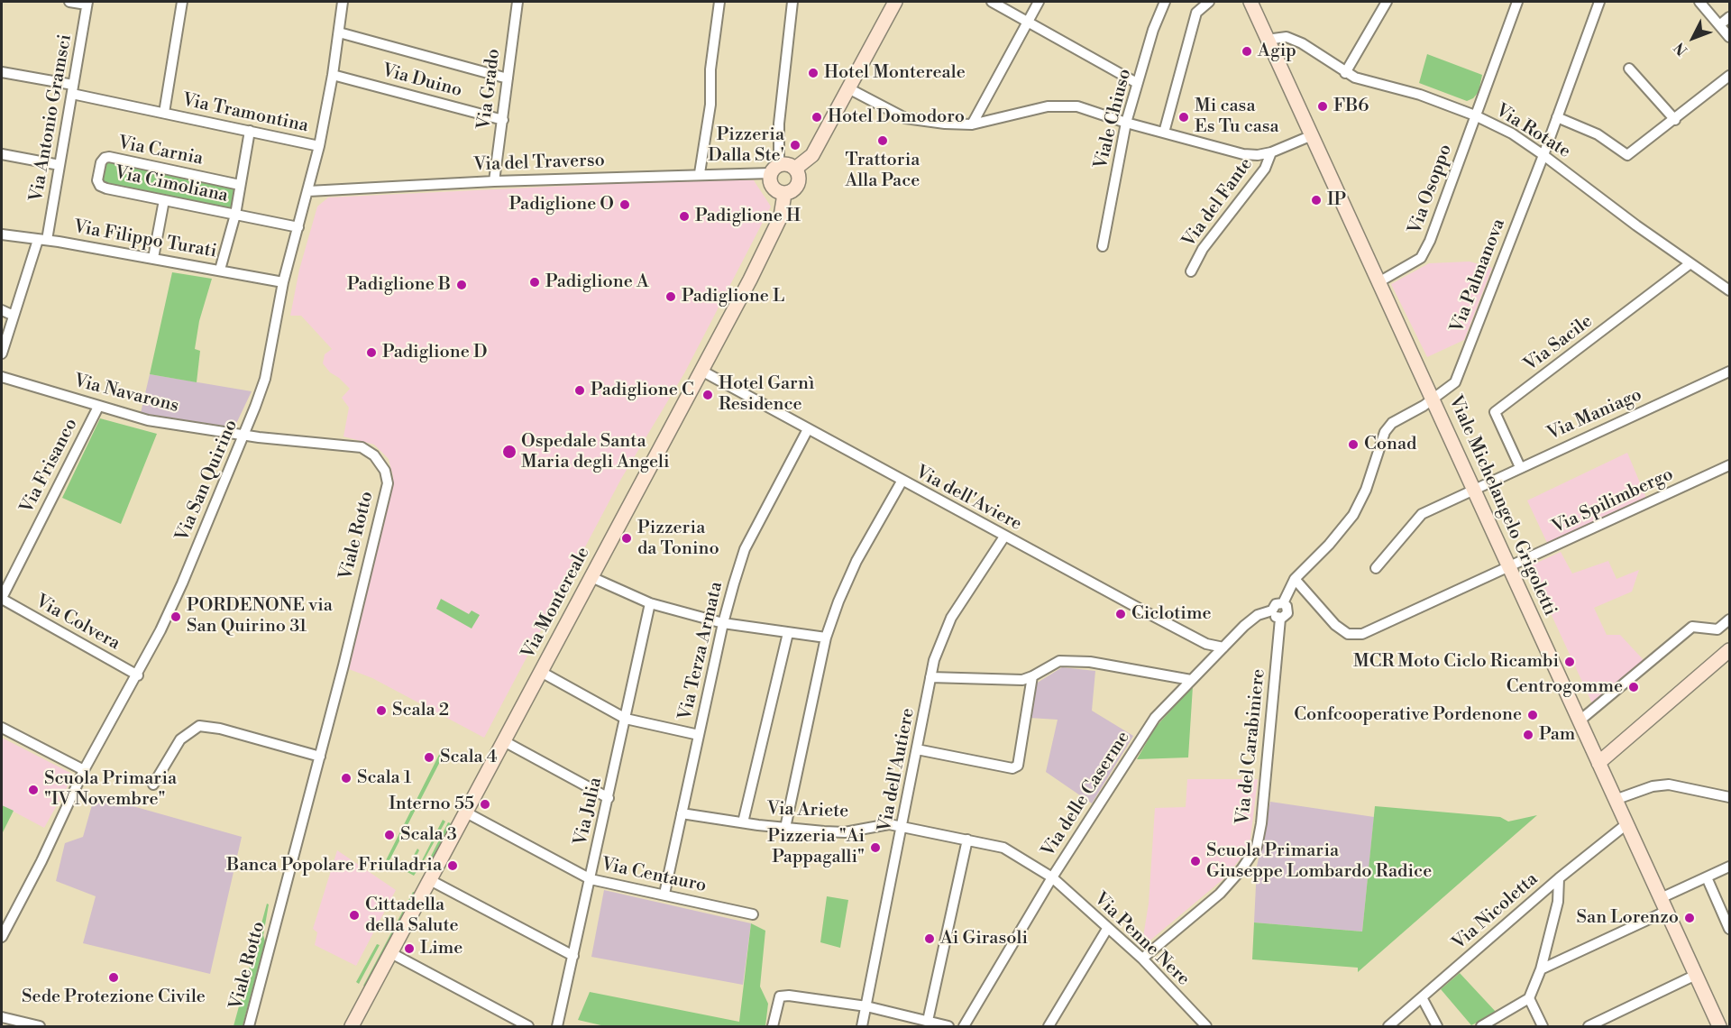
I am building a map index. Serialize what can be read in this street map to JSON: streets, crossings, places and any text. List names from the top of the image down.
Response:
{
  "streets": {
    "main road": ["Viale Michelangelo Grigoletti", "Via Montereale"],
    "street": [
      "Via Duino",
      "Via Grado",
      "Via Tramontina",
      "Via Antonio Gramsci",
      "Viale Chiuso",
      "Via Rotate",
      "Via Carnia",
      "Via del Traverso",
      "Via Cimoliana",
      "Via Osoppo",
      "Via del Fante",
      "Via Filippo Turati",
      "Via Palmanova",
      "Via Sacile",
      "Via Navarons",
      "Via Maniago",
      "Via Frisanco",
      "Via San Quirino",
      "Via dell'Aviere",
      "Via Spilimbergo",
      "Viale Rotto",
      "Via Colvera",
      "Via Terza Armata",
      "Via del Carabiniere",
      "Via dell'Autiere",
      "Via delle Caserme",
      "Via Ariete",
      "Via Julia",
      "Via Centauro",
      "Via Nicoletta",
      "Via Penne Nere"
    ]
  },
  "crossings": [
    ["Via Duino", "Via Grado"],
    ["Via Duino", "Via San Quirino"],
    ["Via Grado", "Via del Traverso"],
    ["Via Tramontina", "Via Antonio Gramsci"],
    ["Via Tramontina", "Via San Quirino"],
    ["Via Antonio Gramsci", "Via Filippo Turati"],
    ["Viale Chiuso", "Via del Fante"],
    ["Via Rotate", "Via Osoppo"],
    ["Via Rotate", "Via Palmanova"],
    ["Via Rotate", "Via Sacile"],
    ["Via Rotate", "Viale Michelangelo Grigoletti"],
    ["Via Carnia", "Via Cimoliana"],
    ["Via del Traverso", "Via San Quirino"],
    ["Via del Traverso", "Via Montereale"],
    ["Via Cimoliana", "Via Filippo Turati"],
    ["Via Cimoliana", "Via San Quirino"],
    ["Via Osoppo", "Viale Michelangelo Grigoletti"],
    ["Via del Fante", "Viale Michelangelo Grigoletti"],
    ["Via Filippo Turati", "Via San Quirino"],
    ["Via Palmanova", "Viale Michelangelo Grigoletti"],
    ["Via Sacile", "Via Maniago"],
    ["Via Navarons", "Via Frisanco"],
    ["Via Navarons", "Via San Quirino"],
    ["Via Navarons", "Viale Rotto"],
    ["Via Maniago", "Viale Michelangelo Grigoletti"],
    ["Via Frisanco", "Via Colvera"],
    ["Via San Quirino", "Viale Rotto"],
    ["Via San Quirino", "Via Colvera"],
    ["Via dell'Aviere", "Via Montereale"],
    ["Via dell'Aviere", "Via Terza Armata"],
    ["Via dell'Aviere", "Via dell'Autiere"],
    ["Via dell'Aviere", "Via delle Caserme"],
    ["Via Spilimbergo", "Viale Michelangelo Grigoletti"],
    ["Viale Michelangelo Grigoletti", "Via Nicoletta"],
    ["Via Montereale", "Via Centauro"],
    ["Via Terza Armata", "Via Ariete"],
    ["Via Terza Armata", "Via Centauro"],
    ["Via del Carabiniere", "Via delle Caserme"],
    ["Via del Carabiniere", "Via Penne Nere"],
    ["Via dell'Autiere", "Via Ariete"],
    ["Via delle Caserme", "Via Ariete"],
    ["Via delle Caserme", "Via Penne Nere"],
    ["Via Ariete", "Via Penne Nere"],
    ["Via Julia", "Via Centauro"]
  ],
  "places": [
    "Agip",
    "Hotel Montereale",
    "FB6",
    "Hotel Domodoro",
    "Mi casa Es Tu casa",
    "Trattoria Alla Pace",
    "Pizzeria Dalla Ste'",
    "IP",
    "Padiglione O",
    "Padiglione H",
    "Padiglione A",
    "Padiglione B",
    "Padiglione L",
    "Padiglione D",
    "Padiglione C",
    "Hotel Garnì Residence",
    "Conad",
    "Ospedale Santa Maria degli Angeli",
    "Pizzeria da Tonino",
    "Ciclotime",
    "PORDENONE via San Quirino 31",
    "MCR Moto Ciclo Ricambi",
    "Centrogomme",
    "Scala 2",
    "Confcooperative Pordenone",
    "Pam",
    "Scala 4",
    "Scala 1",
    "Scuola Primaria \"IV Novembre\"",
    "Interno 55",
    "Scala 3",
    "Pizzeria \"Ai Pappagalli\"",
    "Scuola Primaria Giuseppe Lombardo Radice",
    "Banca Popolare Friuladria",
    "Cittadella della Salute",
    "San Lorenzo",
    "Ai Girasoli",
    "Lime",
    "Sede Protezione Civile"
  ],
  "north": "bottom left"
}
